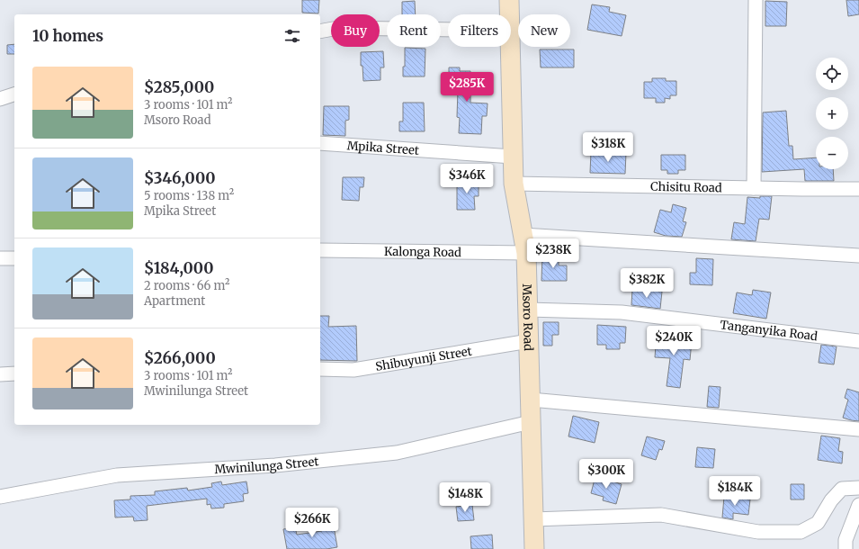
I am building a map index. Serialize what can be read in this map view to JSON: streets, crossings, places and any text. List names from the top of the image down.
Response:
{
  "streets": {
    "street": [
      "Mpika Street",
      "Chisitu Road",
      "Kalonga Road",
      "Msoro Road",
      "Tanganyika Road",
      "Shibuyunji Street",
      "Mwinilunga Street"
    ]
  },
  "crossings": [
    ["Mpika Street", "Msoro Road"],
    ["Chisitu Road", "Msoro Road"],
    ["Kalonga Road", "Msoro Road"],
    ["Msoro Road", "Tanganyika Road"],
    ["Msoro Road", "Shibuyunji Street"],
    ["Msoro Road", "Mwinilunga Street"]
  ],
  "page": {
    "chip": [
      "Buy",
      "Rent",
      "Filters",
      "New"
    ],
    "heading": "10 homes",
    "map_buttons": ["+", "−"],
    "list": [
      {
        "name": "$285,000",
        "note": "3 rooms · 101 m² · Msoro Road"
      },
      {
        "name": "$346,000",
        "note": "5 rooms · 138 m² · Mpika Street"
      },
      {
        "name": "$184,000",
        "note": "2 rooms · 66 m² · Apartment"
      },
      {
        "name": "$266,000",
        "note": "3 rooms · 101 m² · Mwinilunga Street"
      }
    ],
    "price": [
      "$285K",
      "$318K",
      "$346K",
      "$238K",
      "$382K",
      "$240K",
      "$300K",
      "$184K",
      "$148K",
      "$266K"
    ]
  }
}
